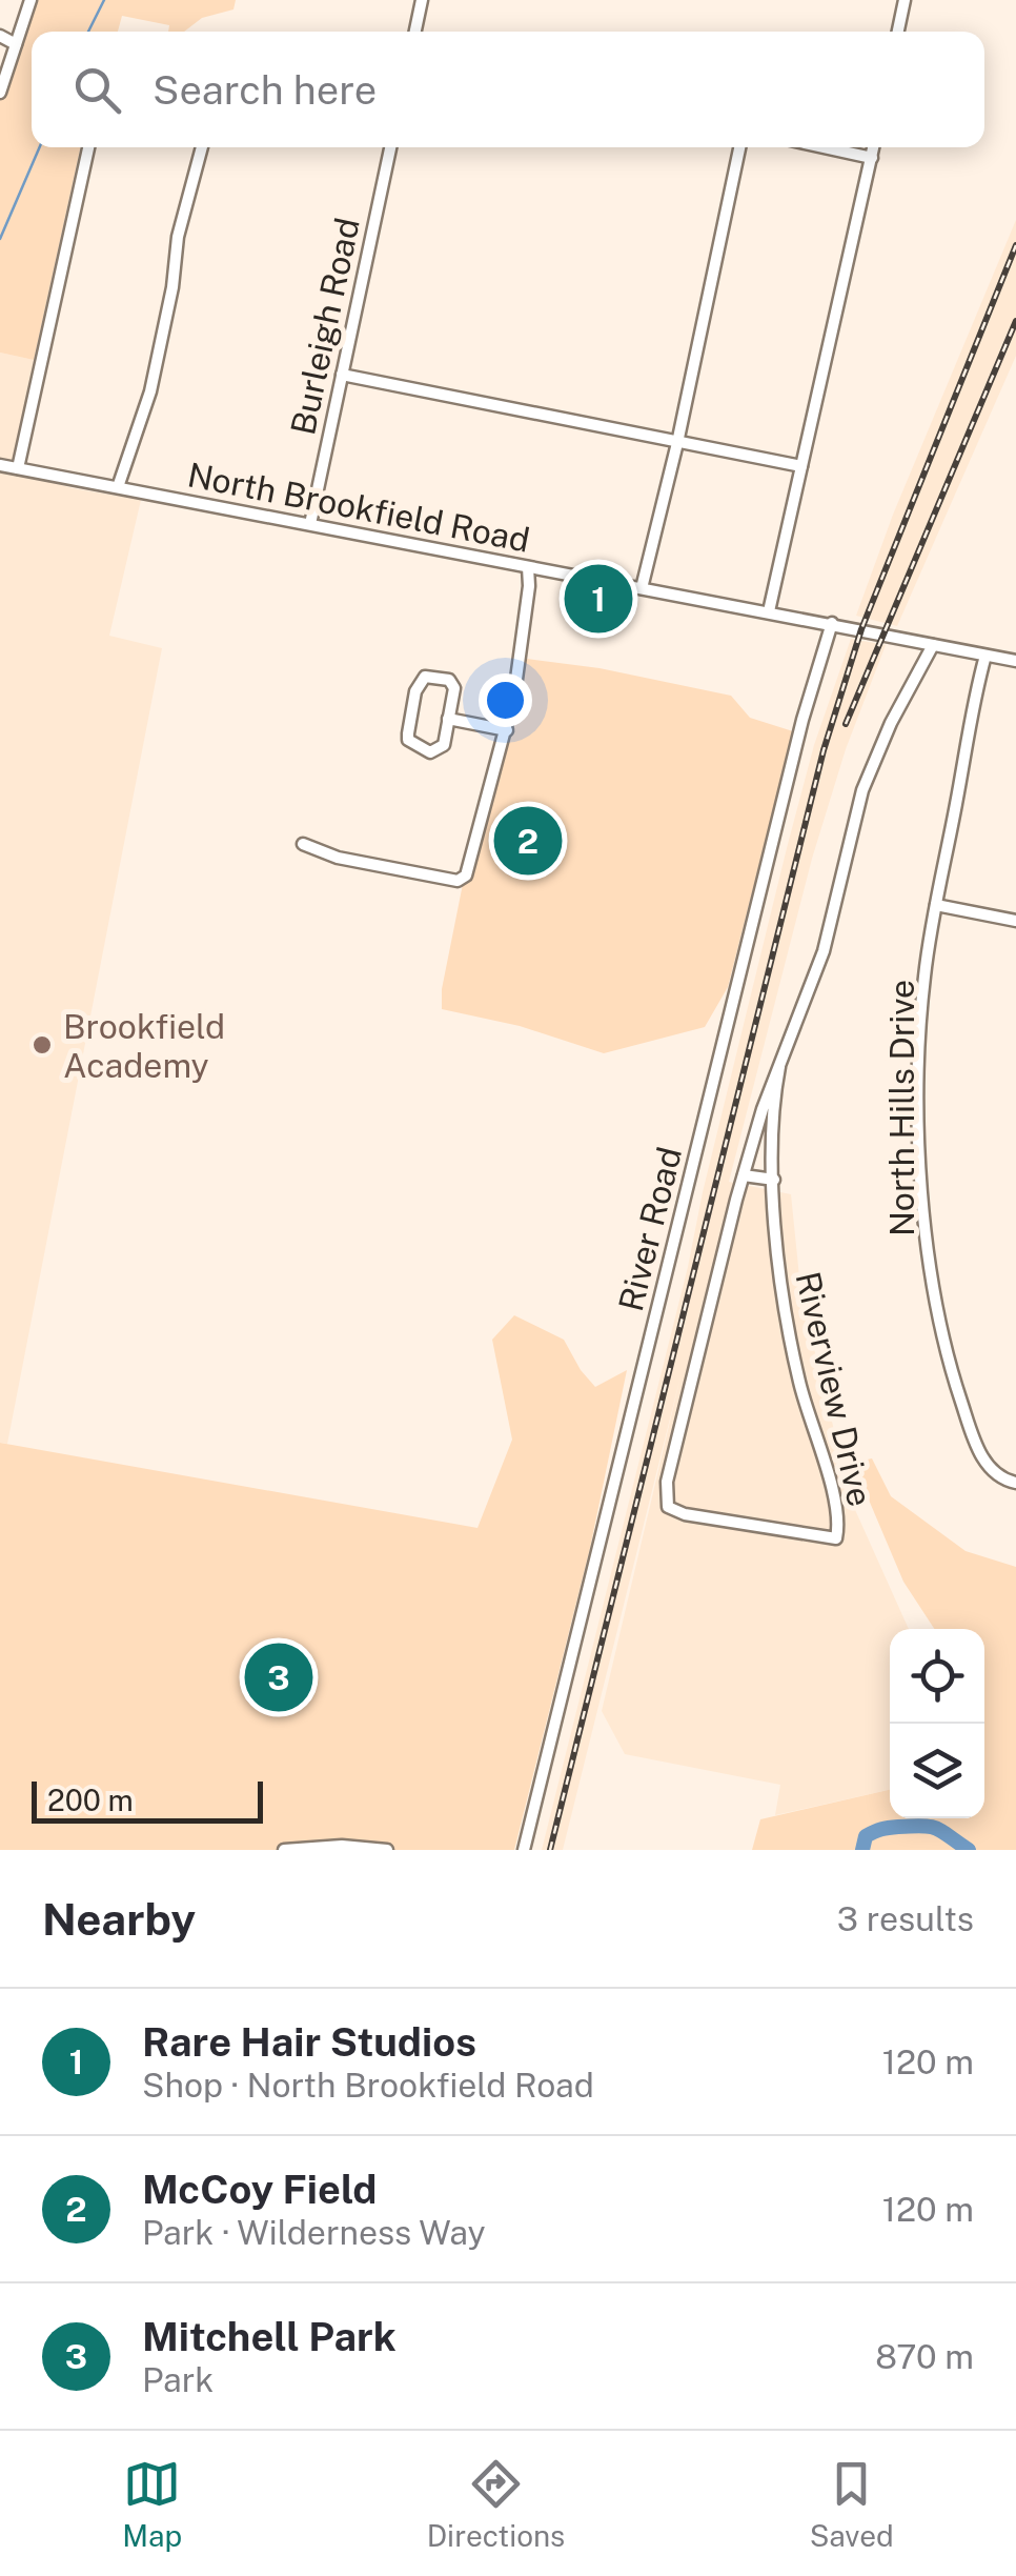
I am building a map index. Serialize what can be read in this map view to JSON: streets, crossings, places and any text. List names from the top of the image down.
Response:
{
  "streets": {
    "street": [
      "Burleigh Road",
      "North Brookfield Road",
      "North Hills Drive",
      "River Road",
      "Riverview Drive"
    ]
  },
  "crossings": [
    ["Burleigh Road", "North Brookfield Road"],
    ["North Brookfield Road", "North Hills Drive"],
    ["North Brookfield Road", "River Road"],
    ["North Brookfield Road", "Riverview Drive"]
  ],
  "places": ["Brookfield Academy"],
  "scale_bar": "200 m",
  "page": {
    "search": "Search here",
    "pins": ["1", "2", "3"],
    "scale": "200 m",
    "heading": ["Nearby", "3 results"],
    "list": [
      {
        "mark": "1",
        "name": "Rare Hair Studios",
        "note": "Shop · North Brookfield Road",
        "value": "120 m"
      },
      {
        "mark": "2",
        "name": "McCoy Field",
        "note": "Park · Wilderness Way",
        "value": "120 m"
      },
      {
        "mark": "3",
        "name": "Mitchell Park",
        "note": "Park",
        "value": "870 m"
      }
    ],
    "nav": ["Map", "Directions", "Saved"]
  }
}
